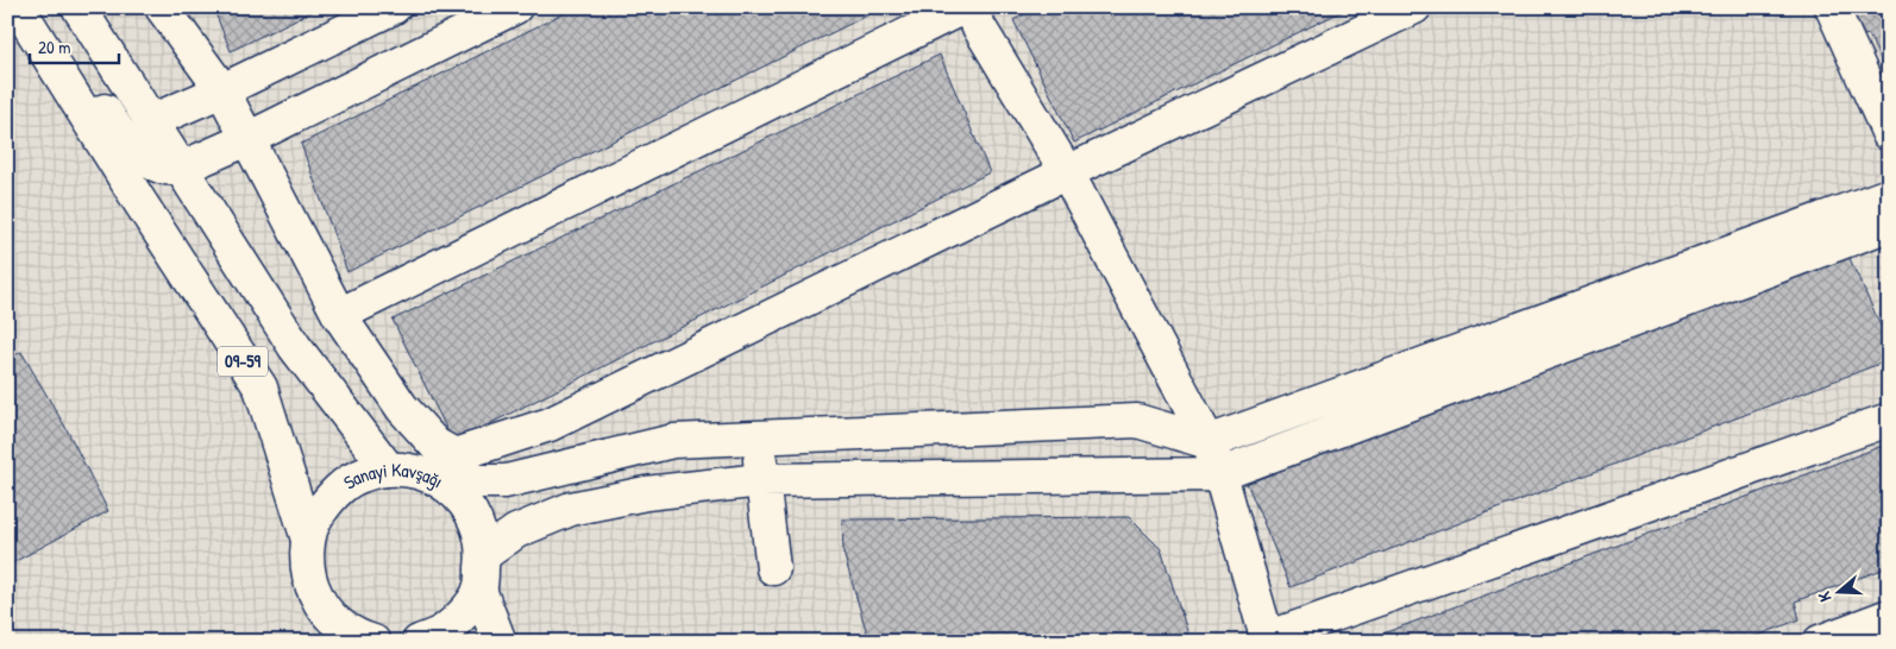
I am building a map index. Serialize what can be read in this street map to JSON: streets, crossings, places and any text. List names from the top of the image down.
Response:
{
  "streets": {
    "street": ["09-59", "Sanayi Kavşağı"]
  },
  "crossings": [
    ["09-59", "Sanayi Kavşağı"]
  ],
  "scale_bar": "20 m",
  "north": "left"
}
